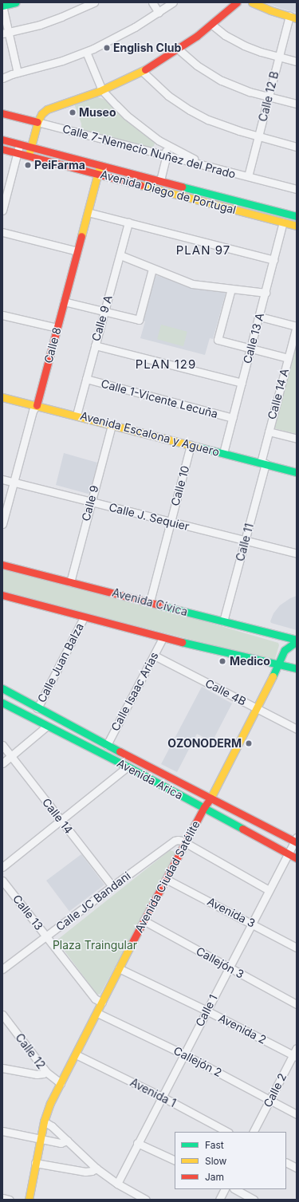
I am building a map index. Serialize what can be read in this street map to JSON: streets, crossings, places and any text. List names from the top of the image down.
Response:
{
  "streets": {
    "main road": [
      "Calle 7-Nemecio Nuñez del Prado",
      "Avenida Diego de Portugal",
      "Calle 8",
      "Avenida Escalona y Aguero",
      "Avenida Cívica",
      "Avenida Arica",
      "Avenida Ciudad Satélite"
    ],
    "street": [
      "Calle 12 B",
      "Calle 9 A",
      "Calle 13 A",
      "Calle 14 A",
      "Calle 1-Vicente Lecuña",
      "Calle 10",
      "Calle 9",
      "Calle J. Sequier",
      "Calle 11",
      "Calle Juan Balza",
      "Calle Isaac Arias",
      "Calle 4B",
      "Calle 14",
      "Calle JC Bandani",
      "Calle 13",
      "Avenida 3",
      "Callejón 3",
      "Calle 1",
      "Avenida 2",
      "Calle 12",
      "Callejón 2",
      "Calle 2",
      "Avenida 1"
    ]
  },
  "crossings": [
    ["Calle 12 B", "Calle 7-Nemecio Nuñez del Prado"],
    ["Avenida Diego de Portugal", "Calle 13 A"],
    ["Avenida Diego de Portugal", "Calle 8"],
    ["Calle 9 A", "Calle 1-Vicente Lecuña"],
    ["Calle 9 A", "Avenida Escalona y Aguero"],
    ["Calle 13 A", "Calle 1-Vicente Lecuña"],
    ["Calle 13 A", "Avenida Escalona y Aguero"],
    ["Calle 8", "Avenida Escalona y Aguero"],
    ["Calle 8", "Calle J. Sequier"],
    ["Calle 14 A", "Avenida Escalona y Aguero"],
    ["Calle 14 A", "Calle 11"],
    ["Avenida Escalona y Aguero", "Calle 10"],
    ["Avenida Escalona y Aguero", "Calle 9"],
    ["Avenida Escalona y Aguero", "Calle 11"],
    ["Calle 10", "Calle J. Sequier"],
    ["Calle 10", "Avenida Cívica"],
    ["Calle 9", "Calle J. Sequier"],
    ["Calle 9", "Avenida Cívica"],
    ["Calle J. Sequier", "Calle 11"],
    ["Calle 11", "Avenida Cívica"],
    ["Avenida Cívica", "Avenida Ciudad Satélite"],
    ["Calle Juan Balza", "Avenida Arica"],
    ["Calle Isaac Arias", "Calle 4B"],
    ["Calle Isaac Arias", "Avenida Arica"],
    ["Calle 4B", "Avenida Ciudad Satélite"],
    ["Avenida Arica", "Avenida Ciudad Satélite"],
    ["Avenida Arica", "Calle 1"],
    ["Calle 14", "Calle JC Bandani"],
    ["Avenida Ciudad Satélite", "Calle JC Bandani"],
    ["Avenida Ciudad Satélite", "Calle 13"],
    ["Avenida Ciudad Satélite", "Avenida 3"],
    ["Avenida Ciudad Satélite", "Callejón 3"],
    ["Avenida Ciudad Satélite", "Avenida 2"],
    ["Avenida Ciudad Satélite", "Calle 12"],
    ["Avenida Ciudad Satélite", "Callejón 2"],
    ["Avenida Ciudad Satélite", "Avenida 1"],
    ["Calle JC Bandani", "Calle 13"],
    ["Avenida 3", "Calle 1"],
    ["Callejón 3", "Calle 1"],
    ["Calle 1", "Avenida 2"],
    ["Calle 1", "Callejón 2"],
    ["Calle 1", "Avenida 1"],
    ["Avenida 2", "Calle 2"],
    ["Callejón 2", "Calle 2"]
  ],
  "districts": ["PLAN 97", "PLAN 129"],
  "parks": ["Plaza Traingular"],
  "places": [
    "English Club",
    "Museo",
    "PeiFarma",
    "Medico",
    "OZONODERM"
  ],
  "legend": ["Fast", "Slow", "Jam"]
}
